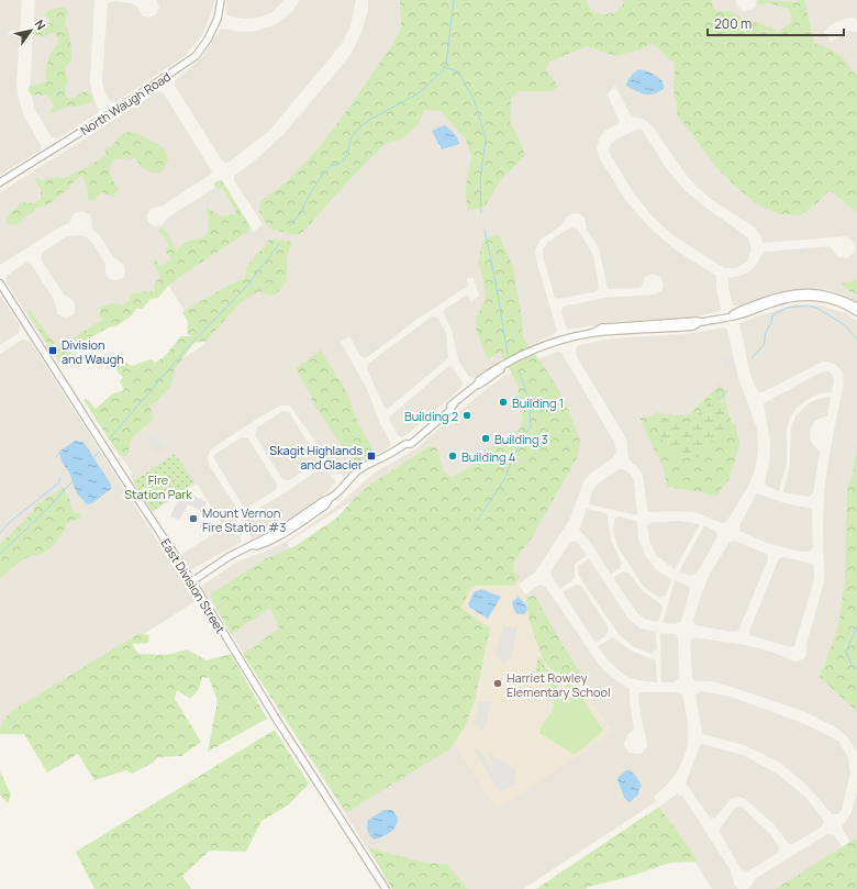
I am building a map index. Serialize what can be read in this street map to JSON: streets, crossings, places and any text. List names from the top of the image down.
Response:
{
  "streets": {
    "street": ["North Waugh Road", "East Division Street"]
  },
  "parks": ["Fire Station Park"],
  "places": {
    "transit": ["Division and Waugh", "Skagit Highlands and Glacier"],
    "other": [
      "Building 1",
      "Building 2",
      "Building 3",
      "Building 4",
      "Mount Vernon Fire Station #3",
      "Harriet Rowley Elementary School"
    ]
  },
  "scale_bar": "200 m",
  "north": "top right"
}
